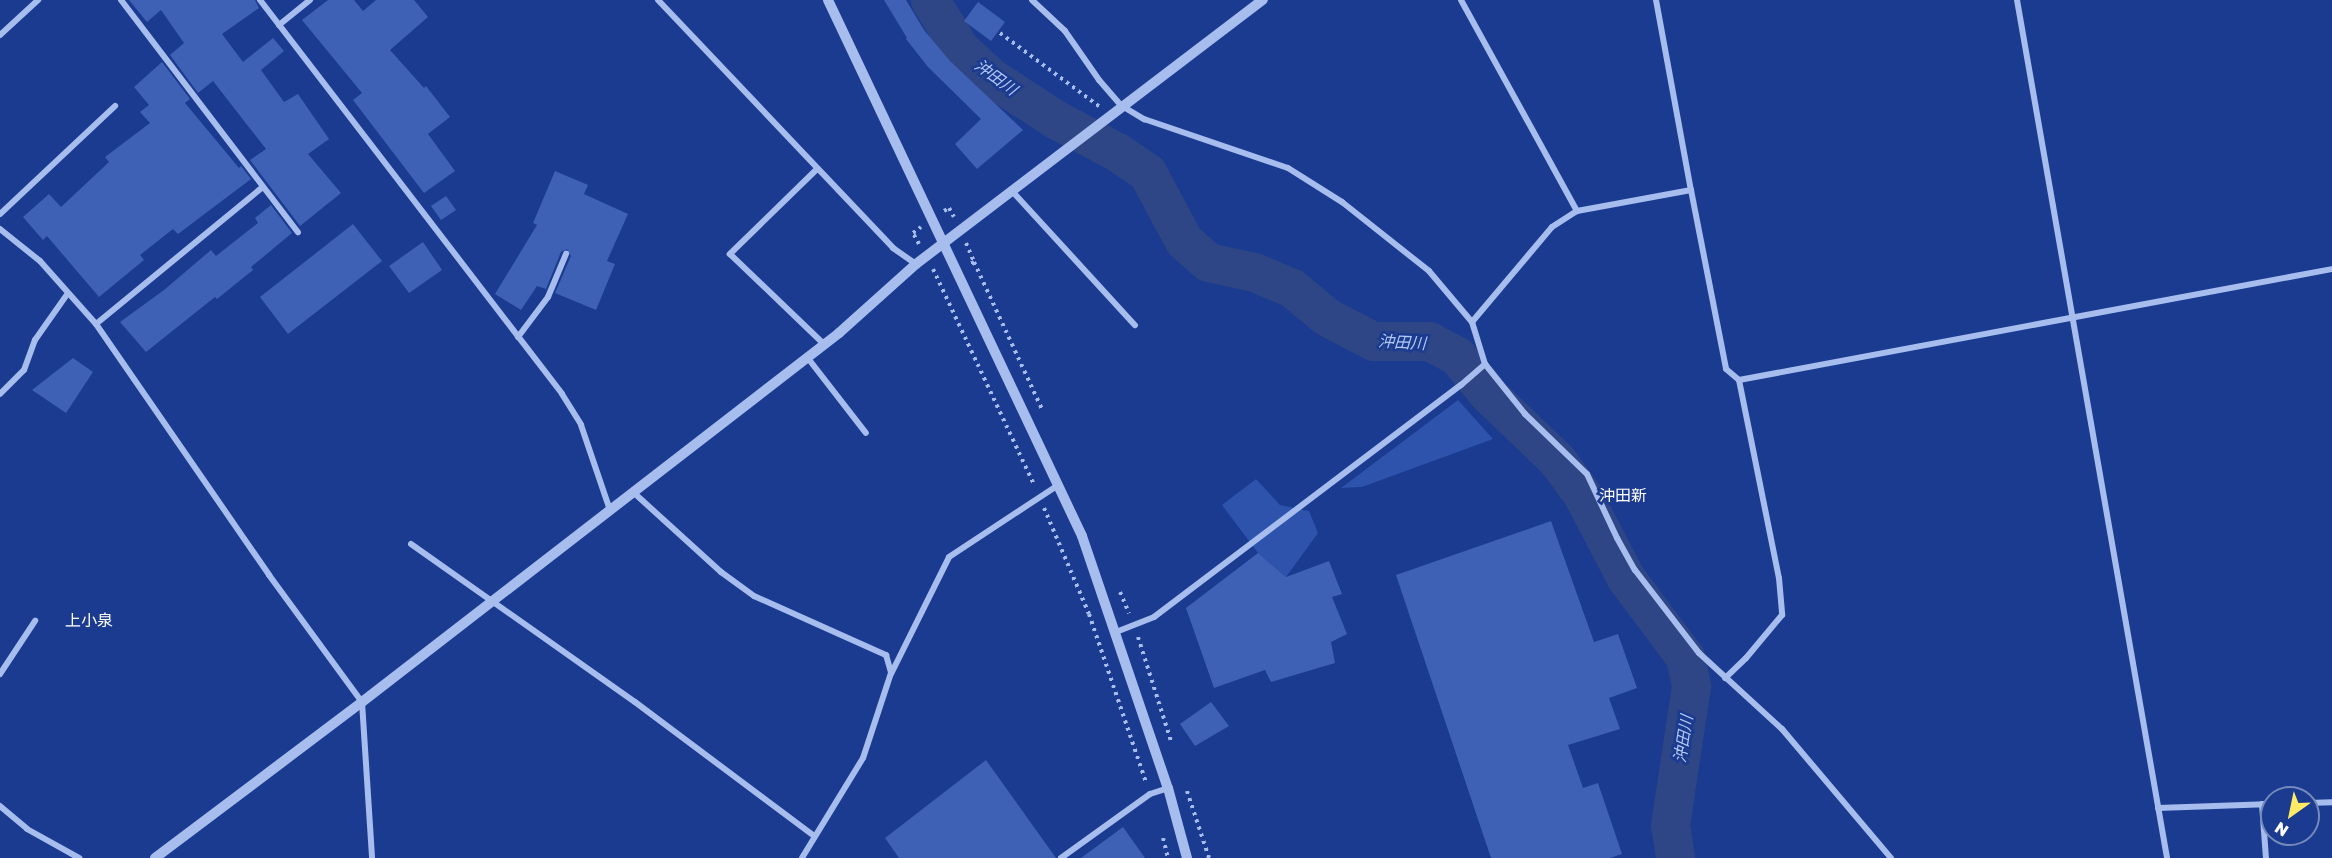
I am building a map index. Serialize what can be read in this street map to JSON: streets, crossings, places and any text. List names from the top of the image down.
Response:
{
  "districts": ["沖田新", "上小泉"],
  "water": ["沖田川"],
  "north": "bottom left"
}
